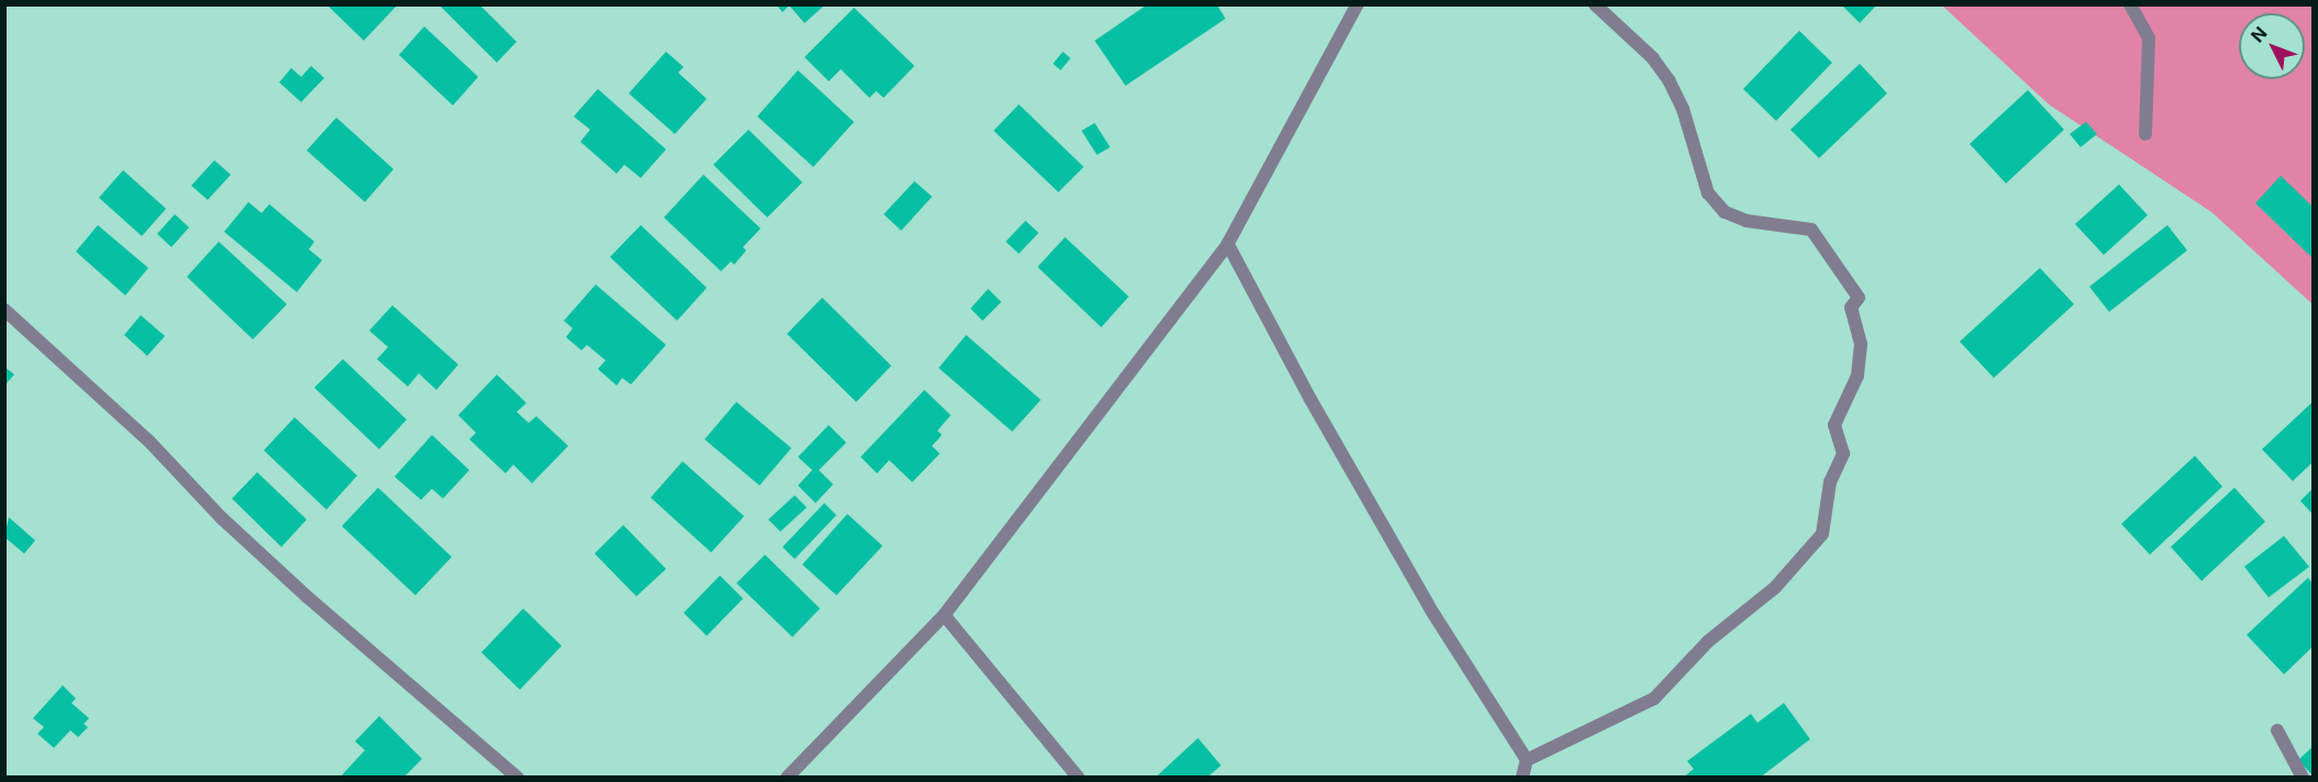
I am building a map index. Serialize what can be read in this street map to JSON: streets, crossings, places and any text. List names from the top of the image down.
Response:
{
  "north": "top left"
}
